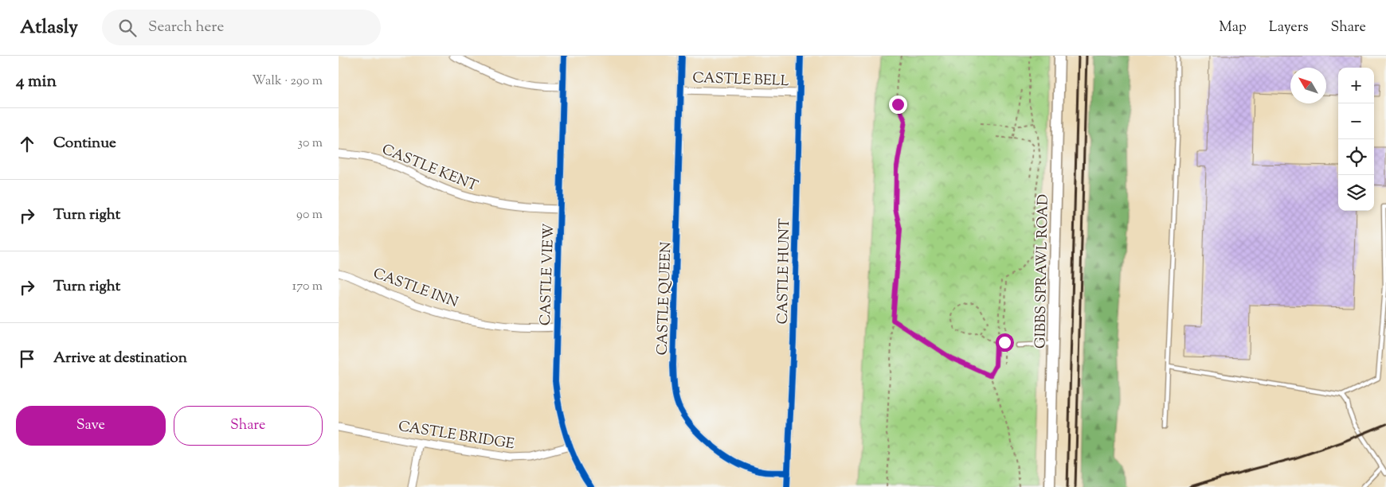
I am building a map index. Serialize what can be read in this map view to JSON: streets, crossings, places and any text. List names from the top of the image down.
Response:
{
  "streets": {
    "main road": ["GIBBS SPRAWL ROAD"],
    "street": [
      "CASTLE BELL",
      "CASTLE KENT",
      "CASTLE HUNT",
      "CASTLE VIEW",
      "CASTLE INN",
      "CASTLE QUEEN",
      "CASTLE BRIDGE"
    ]
  },
  "crossings": [
    ["CASTLE BELL", "CASTLE HUNT"],
    ["CASTLE BELL", "CASTLE QUEEN"],
    ["CASTLE KENT", "CASTLE VIEW"],
    ["CASTLE HUNT", "CASTLE QUEEN"],
    ["CASTLE VIEW", "CASTLE INN"],
    ["CASTLE VIEW", "CASTLE BRIDGE"]
  ],
  "north": "top left",
  "page": {
    "header": "Atlasly",
    "search": "Search here",
    "nav": ["Map", "Layers", "Share"],
    "heading": ["4 min", "Walk · 290 m"],
    "map_buttons": ["+", "−"],
    "list": [
      ["Continue", "30 m"],
      ["Turn right", "90 m"],
      ["Turn right", "170 m"],
      "Arrive at destination"
    ],
    "buttons": ["Save", "Share"]
  }
}
